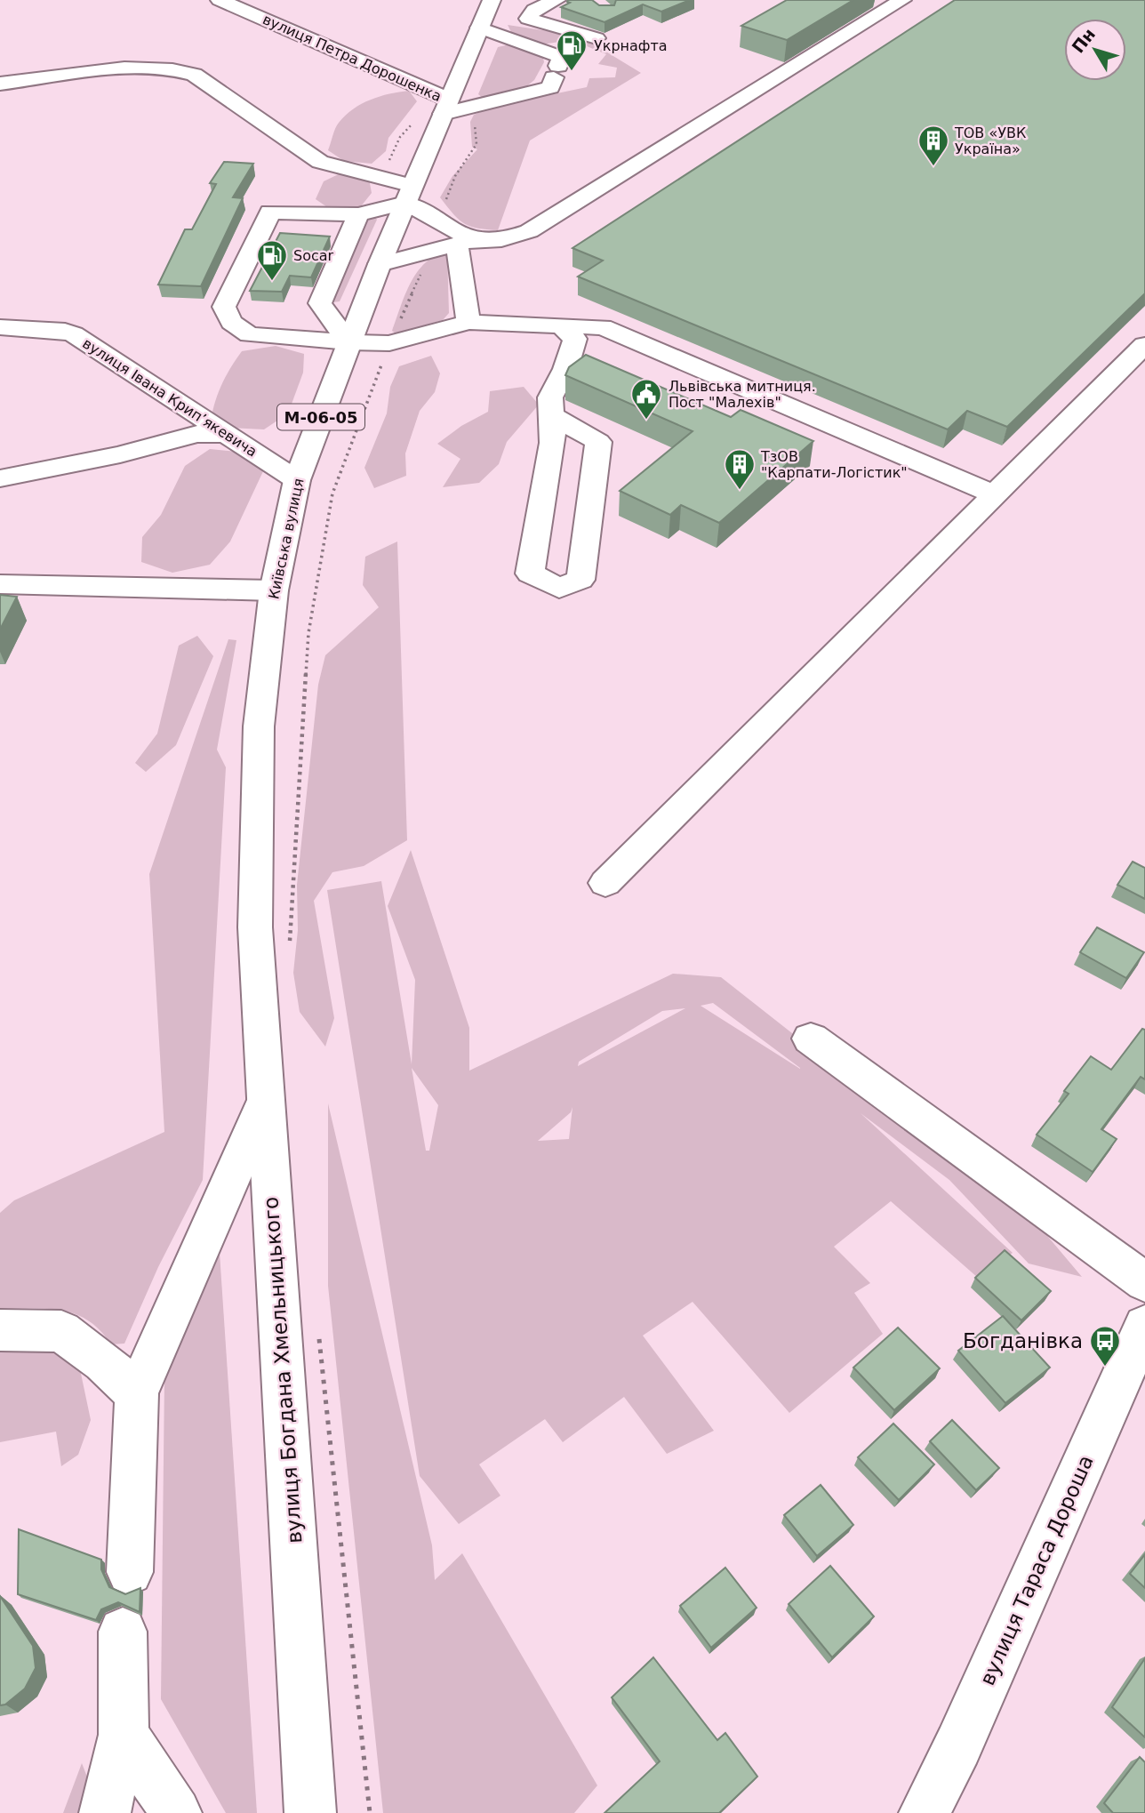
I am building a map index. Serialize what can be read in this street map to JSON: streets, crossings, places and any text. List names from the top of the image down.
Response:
{
  "streets": {
    "main road": [
      "вулиця Петра Дорошенка",
      "вулиця Івана Крипʼякевича",
      "М-06-05",
      "Київська вулиця",
      "вулиця Богдана Хмельницького",
      "вулиця Тараса Дороша"
    ]
  },
  "crossings": [
    ["вулиця Петра Дорошенка", "Київська вулиця"],
    ["вулиця Івана Крипʼякевича", "Київська вулиця"],
    ["Київська вулиця", "вулиця Богдана Хмельницького"]
  ],
  "places": {
    "fuel station": ["Укрнафта", "Socar"],
    "building": ["ТОВ «УВК Україна»", "ТзОВ \"Карпати-Логістик\""],
    "public building": ["Львівська митниця. Пост \"Малехів\""],
    "bus stop": ["Богданівка"]
  },
  "north": "top left"
}
